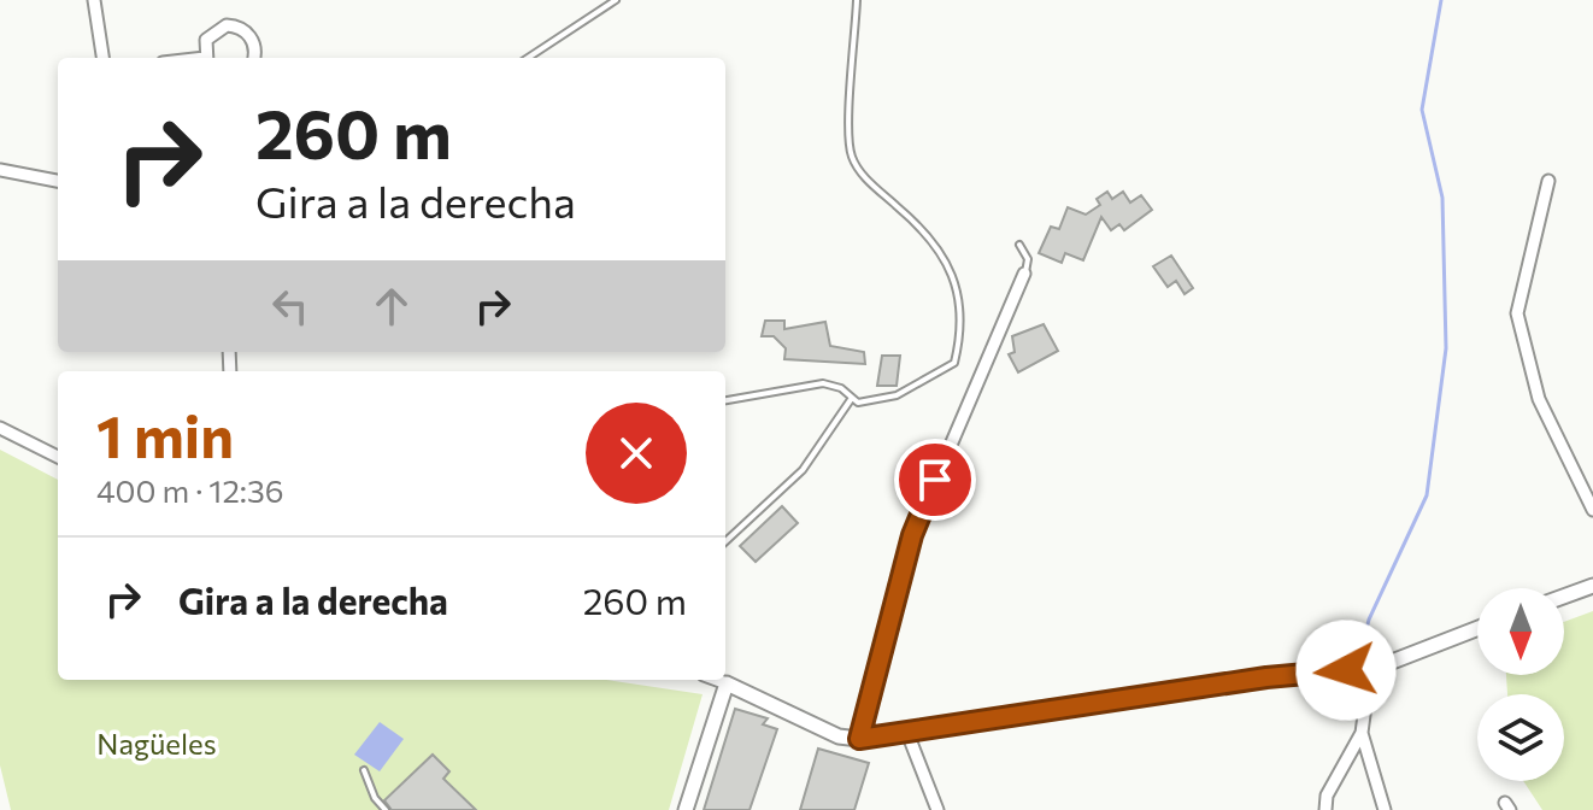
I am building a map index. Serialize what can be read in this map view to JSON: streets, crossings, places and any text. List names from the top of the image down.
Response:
{
  "parks": ["Nagüeles"],
  "north": "bottom",
  "page": {
    "turn": ["260 m", "Gira a la derecha"],
    "heading": ["1 min", "400 m · 12:36"],
    "list": [
      {
        "name": "Gira a la derecha",
        "value": "260 m"
      }
    ]
  }
}
